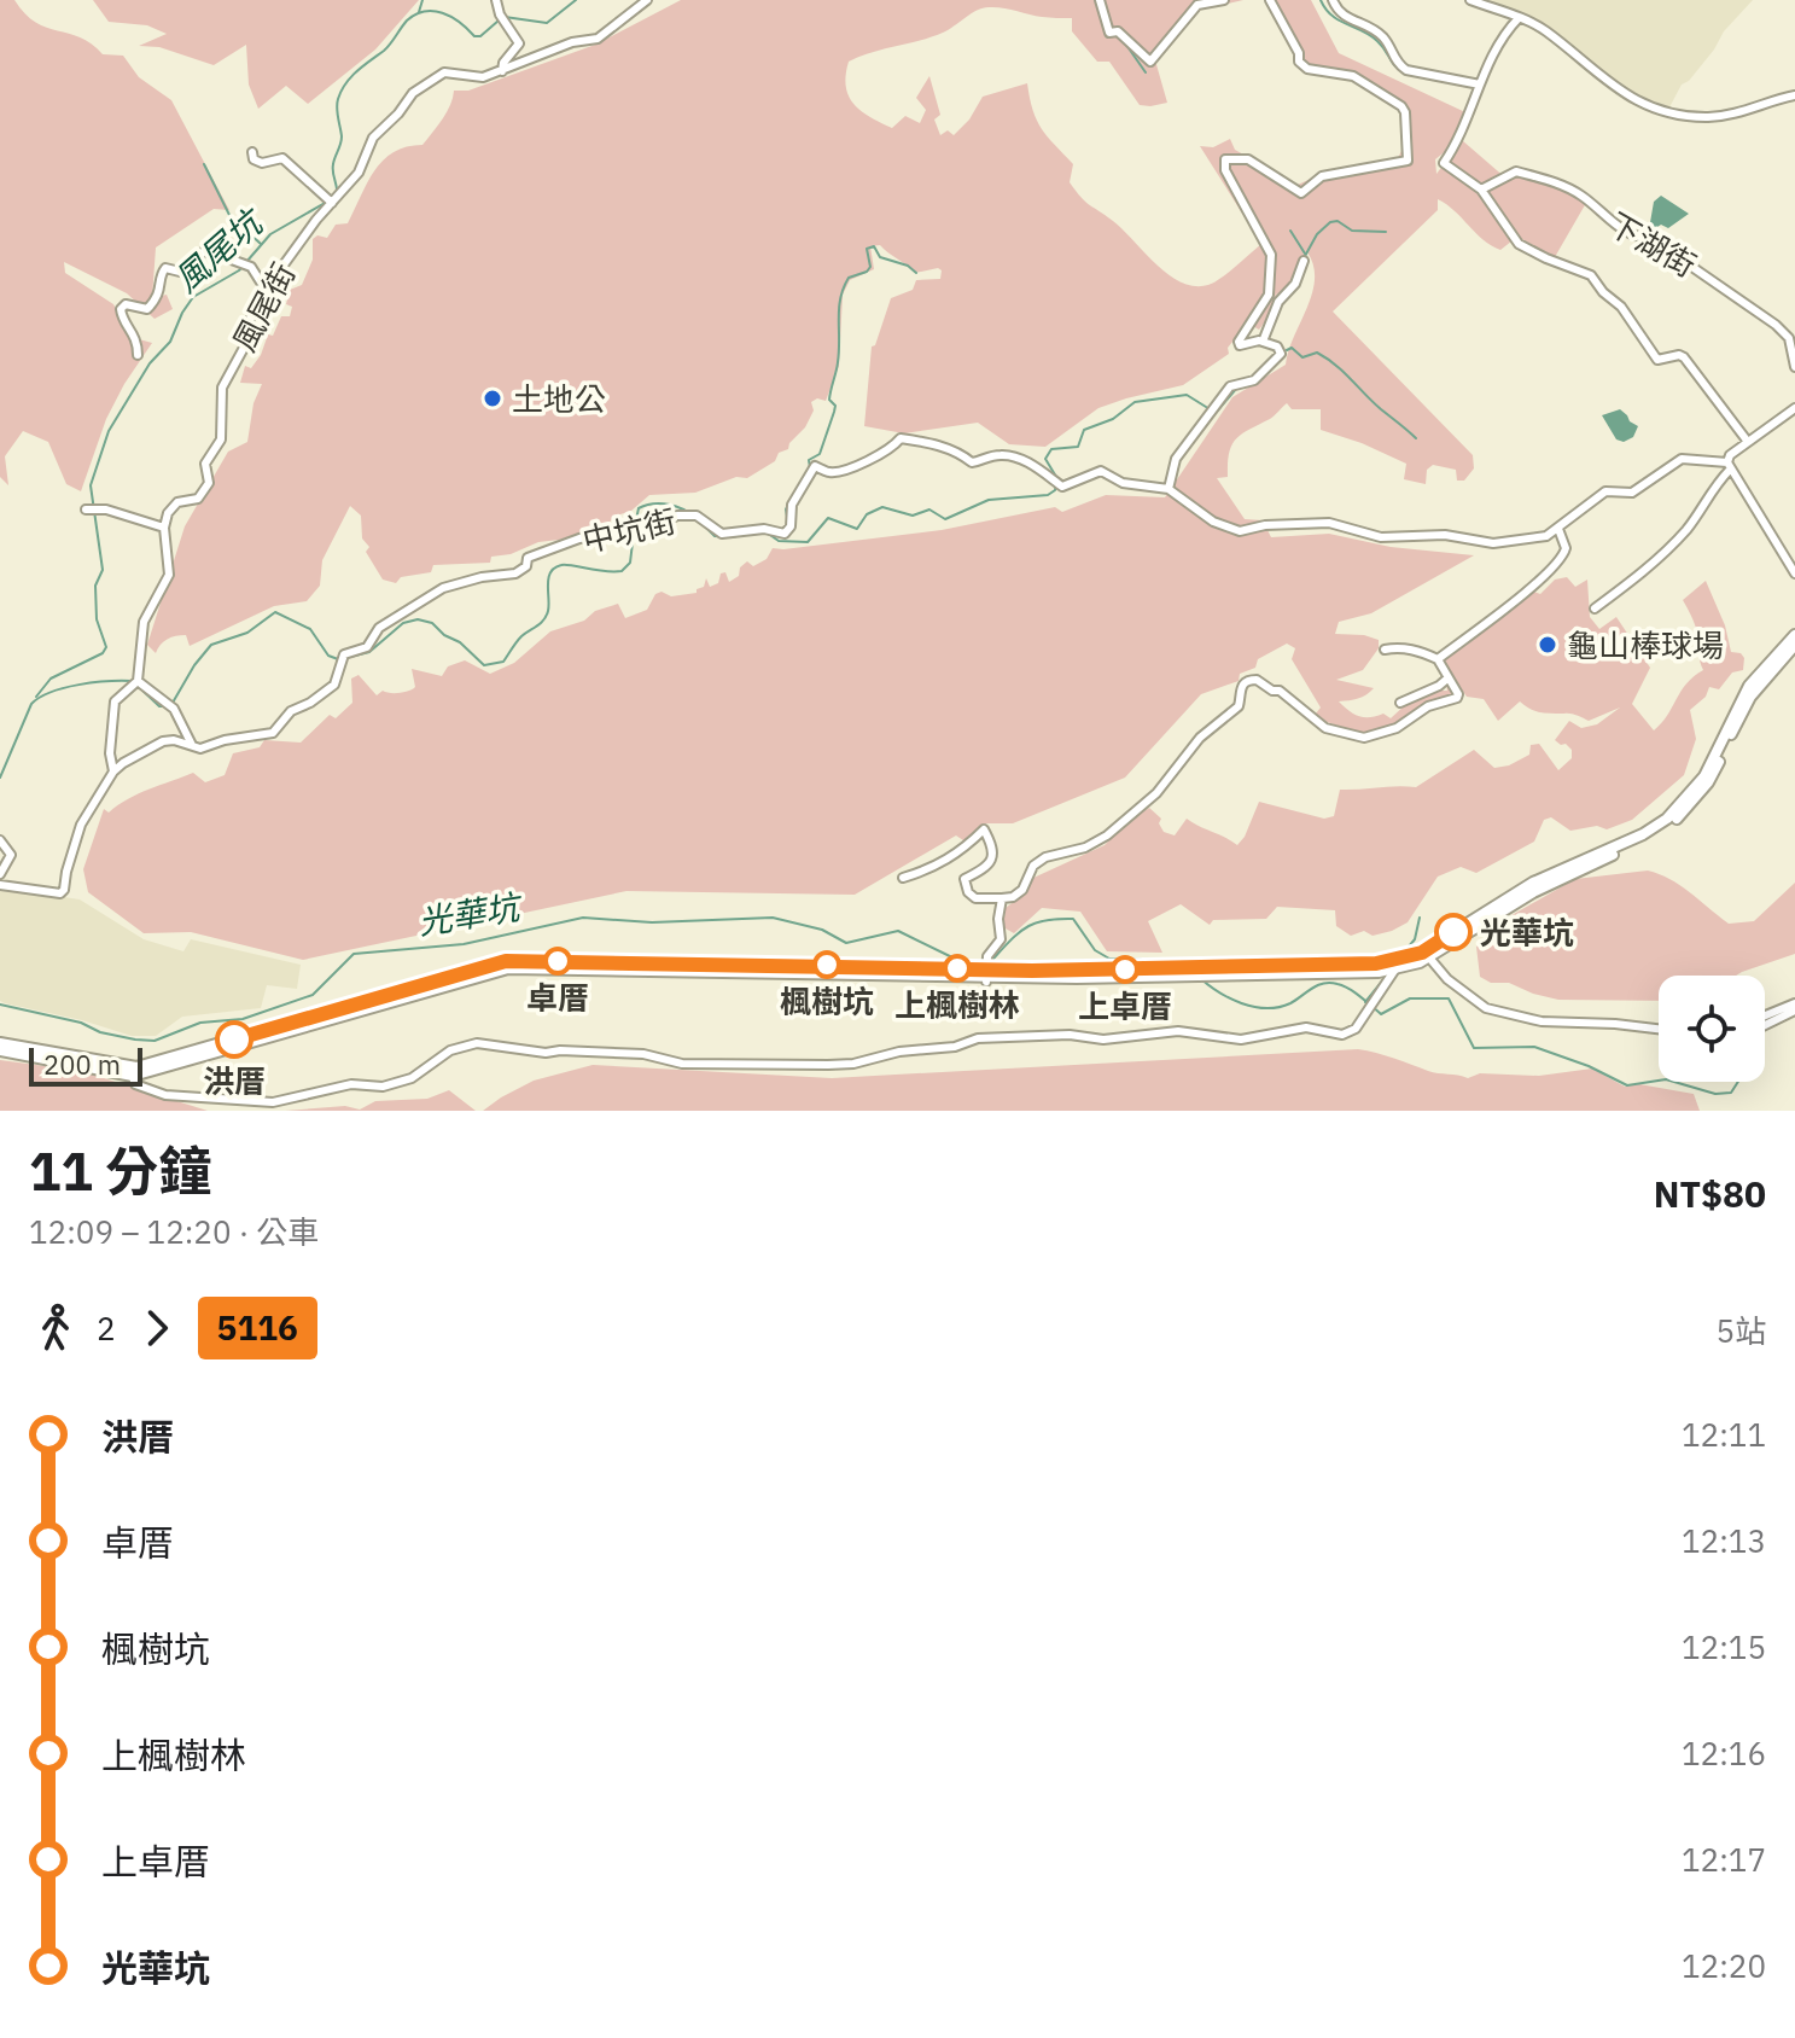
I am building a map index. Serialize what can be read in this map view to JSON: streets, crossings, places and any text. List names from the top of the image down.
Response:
{
  "streets": {
    "street": ["下湖街", "風尾街", "中坑街"]
  },
  "water": ["風尾坑", "光華坑"],
  "places": [
    "土地公",
    "龜山棒球場",
    "光華坑",
    "卓厝",
    "楓樹坑",
    "上楓樹林",
    "上卓厝",
    "洪厝"
  ],
  "lines": ["bus line 5116"],
  "scale_bar": "200 m",
  "page": {
    "scale": "200 m",
    "heading": ["11 分鐘", "12:09 – 12:20 · 公車", "NT$80"],
    "legs": ["2", "5116", "5站"],
    "list": [
      {
        "name": "洪厝",
        "value": "12:11"
      },
      {
        "name": "卓厝",
        "value": "12:13"
      },
      {
        "name": "楓樹坑",
        "value": "12:15"
      },
      {
        "name": "上楓樹林",
        "value": "12:16"
      },
      {
        "name": "上卓厝",
        "value": "12:17"
      },
      {
        "name": "光華坑",
        "value": "12:20"
      }
    ]
  }
}
